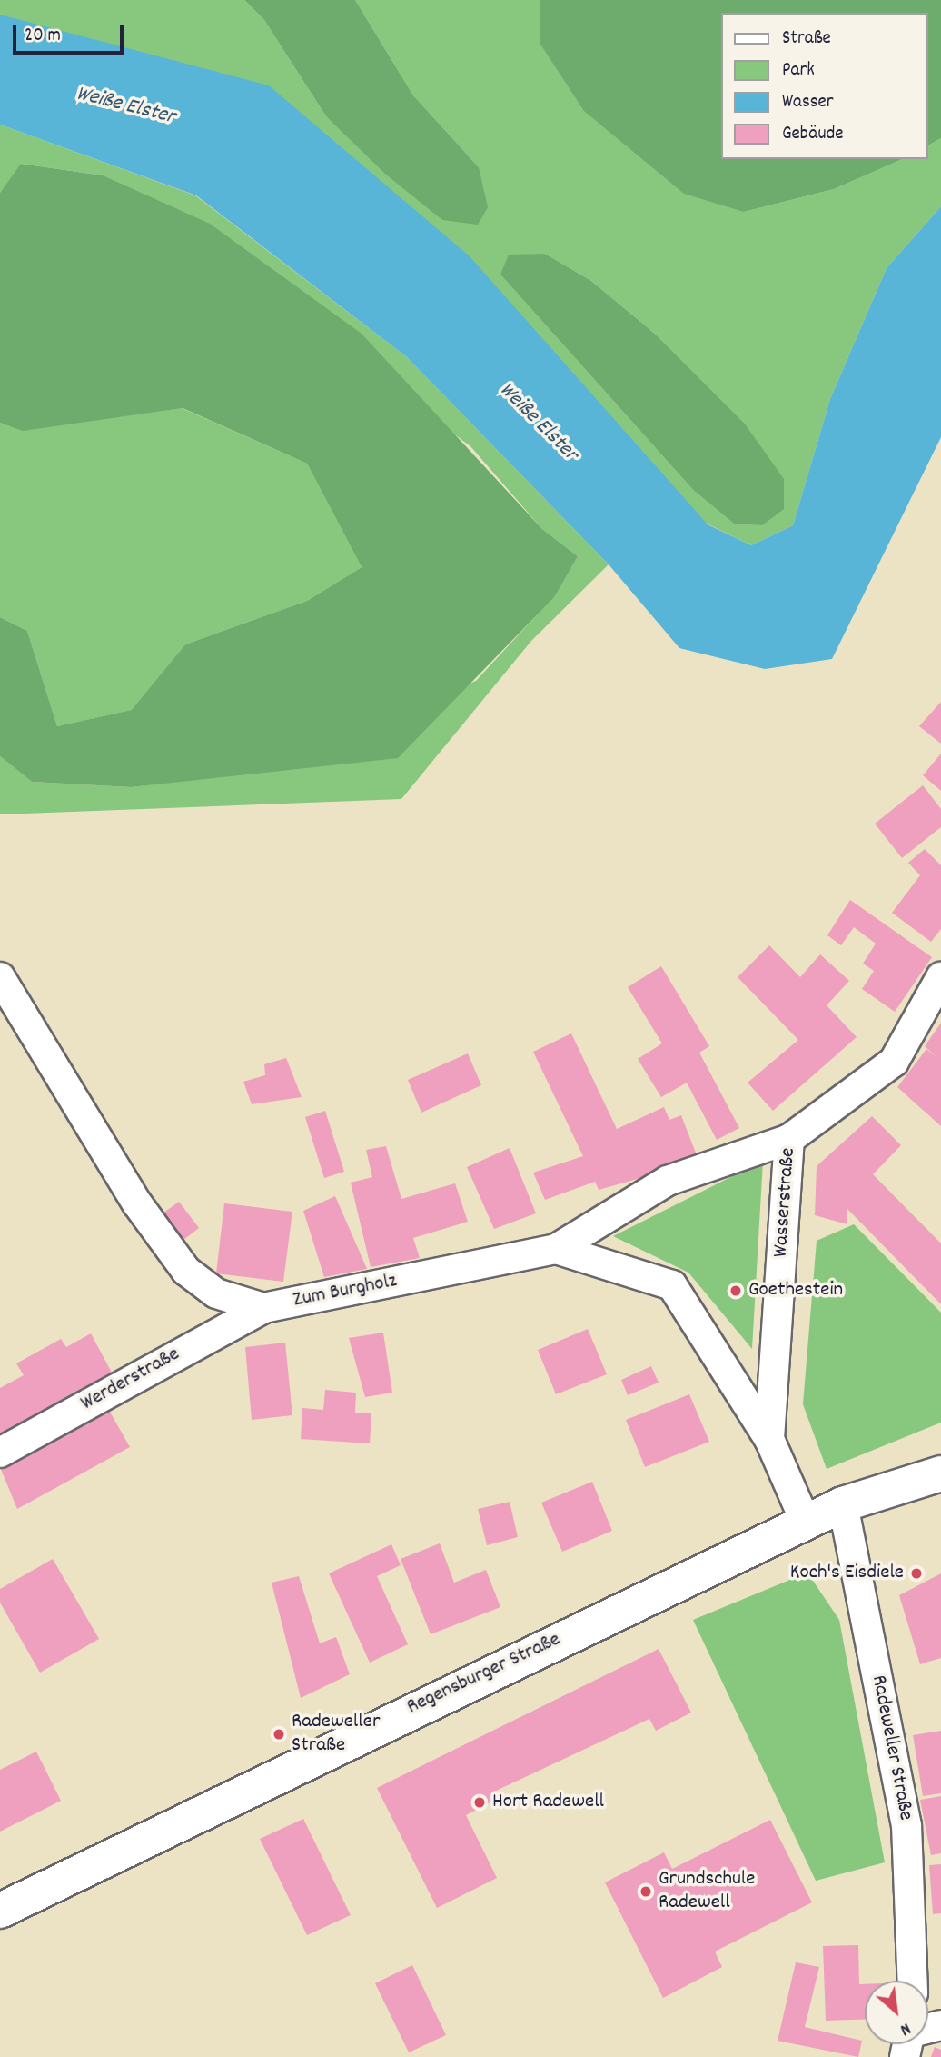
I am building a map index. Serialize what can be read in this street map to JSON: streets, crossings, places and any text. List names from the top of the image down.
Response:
{
  "streets": {
    "main road": ["Regensburger Straße"],
    "street": [
      "Wasserstraße",
      "Zum Burgholz",
      "Werderstraße",
      "Radeweller Straße"
    ]
  },
  "crossings": [
    ["Wasserstraße", "Zum Burgholz"],
    ["Wasserstraße", "Regensburger Straße"],
    ["Zum Burgholz", "Werderstraße"],
    ["Regensburger Straße", "Radeweller Straße"]
  ],
  "water": ["Weiße Elster"],
  "places": [
    "Goethestein",
    "Koch's Eisdiele",
    "Radeweller Straße",
    "Hort Radewell",
    "Grundschule Radewell"
  ],
  "legend": [
    "Straße",
    "Park",
    "Wasser",
    "Gebäude"
  ],
  "scale_bar": "20 m",
  "north": "bottom right"
}
